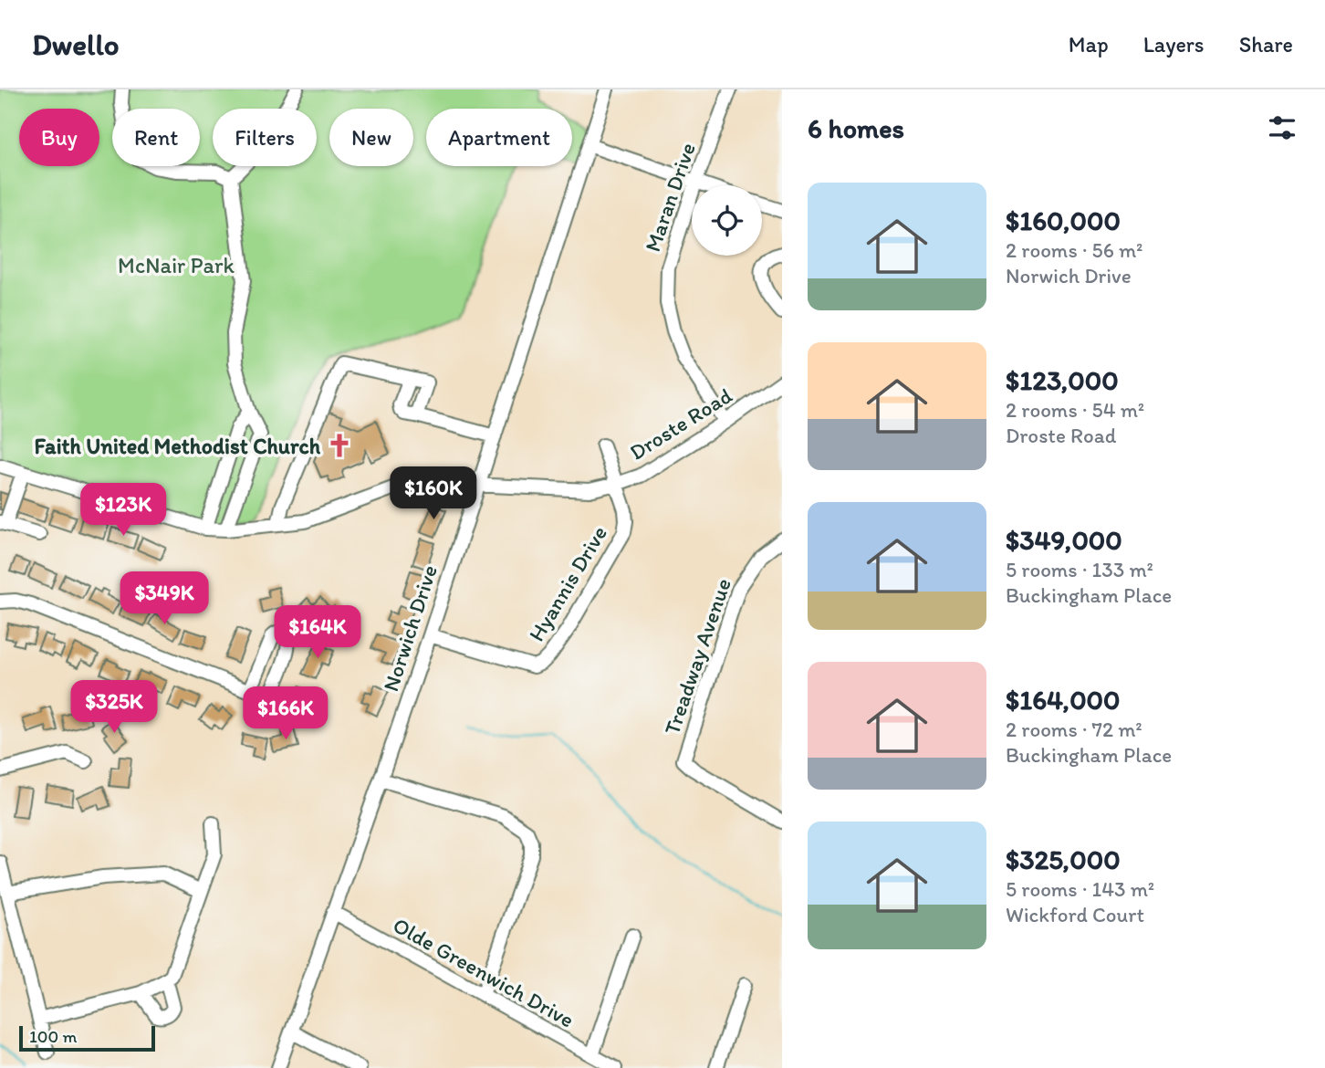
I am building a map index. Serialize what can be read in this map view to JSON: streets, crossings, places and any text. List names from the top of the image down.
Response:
{
  "streets": {
    "street": [
      "Maran Drive",
      "Droste Road",
      "Hyannis Drive",
      "Norwich Drive",
      "Treadway Avenue",
      "Olde Greenwich Drive"
    ]
  },
  "crossings": [
    ["Maran Drive", "Droste Road"],
    ["Droste Road", "Hyannis Drive"],
    ["Droste Road", "Norwich Drive"],
    ["Hyannis Drive", "Norwich Drive"],
    ["Norwich Drive", "Olde Greenwich Drive"]
  ],
  "parks": ["McNair Park"],
  "places": {
    "church": ["Faith United Methodist Church"]
  },
  "scale_bar": "100 m",
  "page": {
    "header": "Dwello",
    "nav": ["Map", "Layers", "Share"],
    "heading": "6 homes",
    "chip": [
      "Buy",
      "Rent",
      "Filters",
      "New",
      "Apartment"
    ],
    "list": [
      {
        "name": "$160,000",
        "note": "2 rooms · 56 m² · Norwich Drive"
      },
      {
        "name": "$123,000",
        "note": "2 rooms · 54 m² · Droste Road"
      },
      {
        "name": "$349,000",
        "note": "5 rooms · 133 m² · Buckingham Place"
      },
      {
        "name": "$164,000",
        "note": "2 rooms · 72 m² · Buckingham Place"
      },
      {
        "name": "$325,000",
        "note": "5 rooms · 143 m² · Wickford Court"
      }
    ],
    "price": [
      "$160K",
      "$123K",
      "$349K",
      "$164K",
      "$325K",
      "$166K"
    ],
    "scale": "100 m"
  }
}
